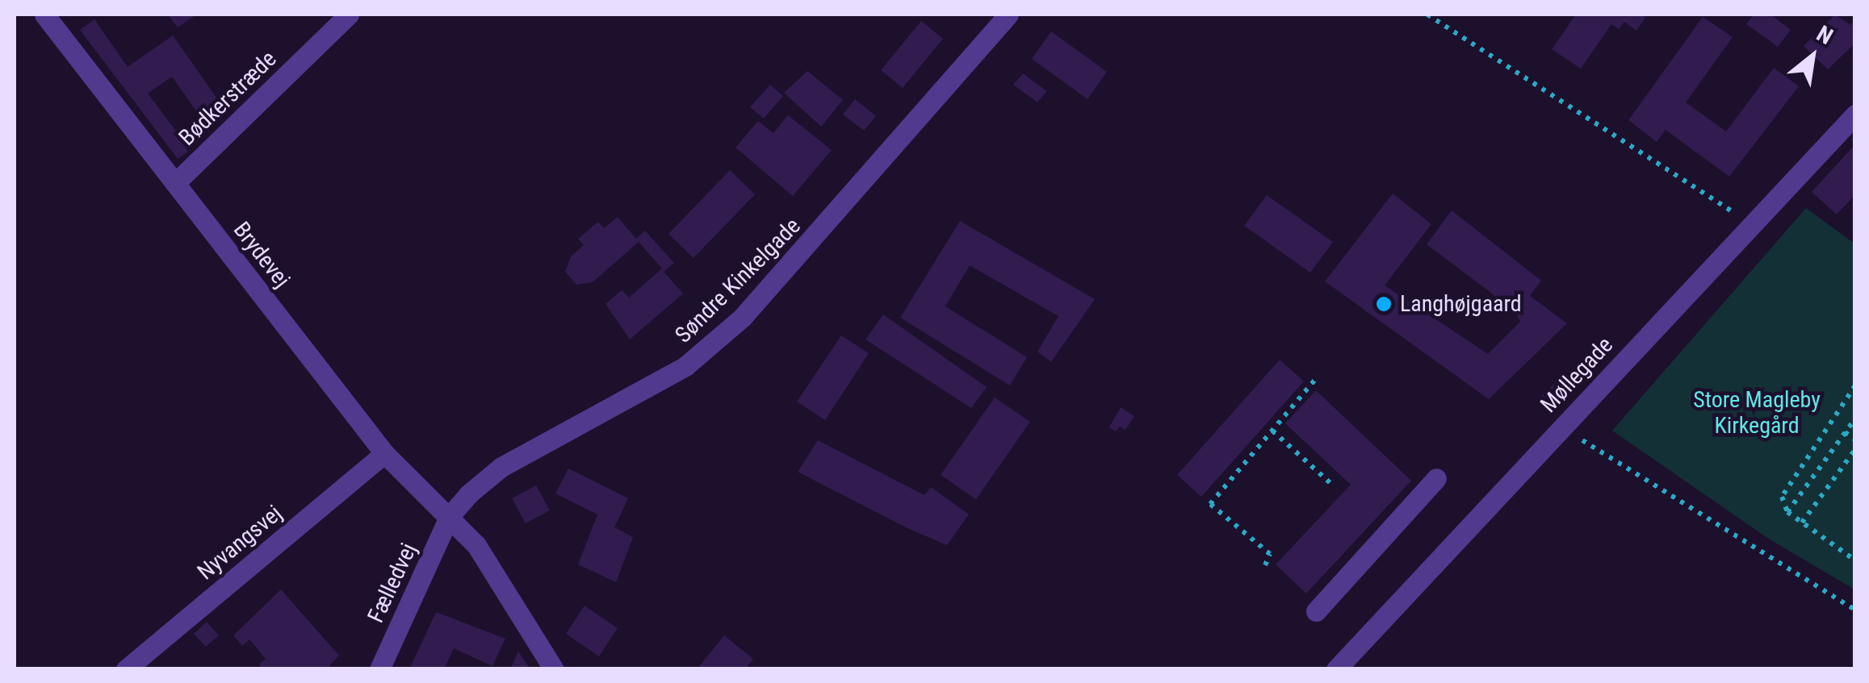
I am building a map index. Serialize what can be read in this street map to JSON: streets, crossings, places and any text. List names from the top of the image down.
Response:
{
  "streets": {
    "street": [
      "Bødkerstræde",
      "Brydevej",
      "Søndre Kinkelgade",
      "Møllegade",
      "Nyvangsvej",
      "Fælledvej"
    ]
  },
  "crossings": [
    ["Bødkerstræde", "Brydevej"],
    ["Brydevej", "Søndre Kinkelgade"],
    ["Brydevej", "Nyvangsvej"],
    ["Brydevej", "Fælledvej"],
    ["Søndre Kinkelgade", "Fælledvej"]
  ],
  "parks": ["Store Magleby Kirkegård"],
  "places": ["Langhøjgaard"],
  "north": "top right"
}
